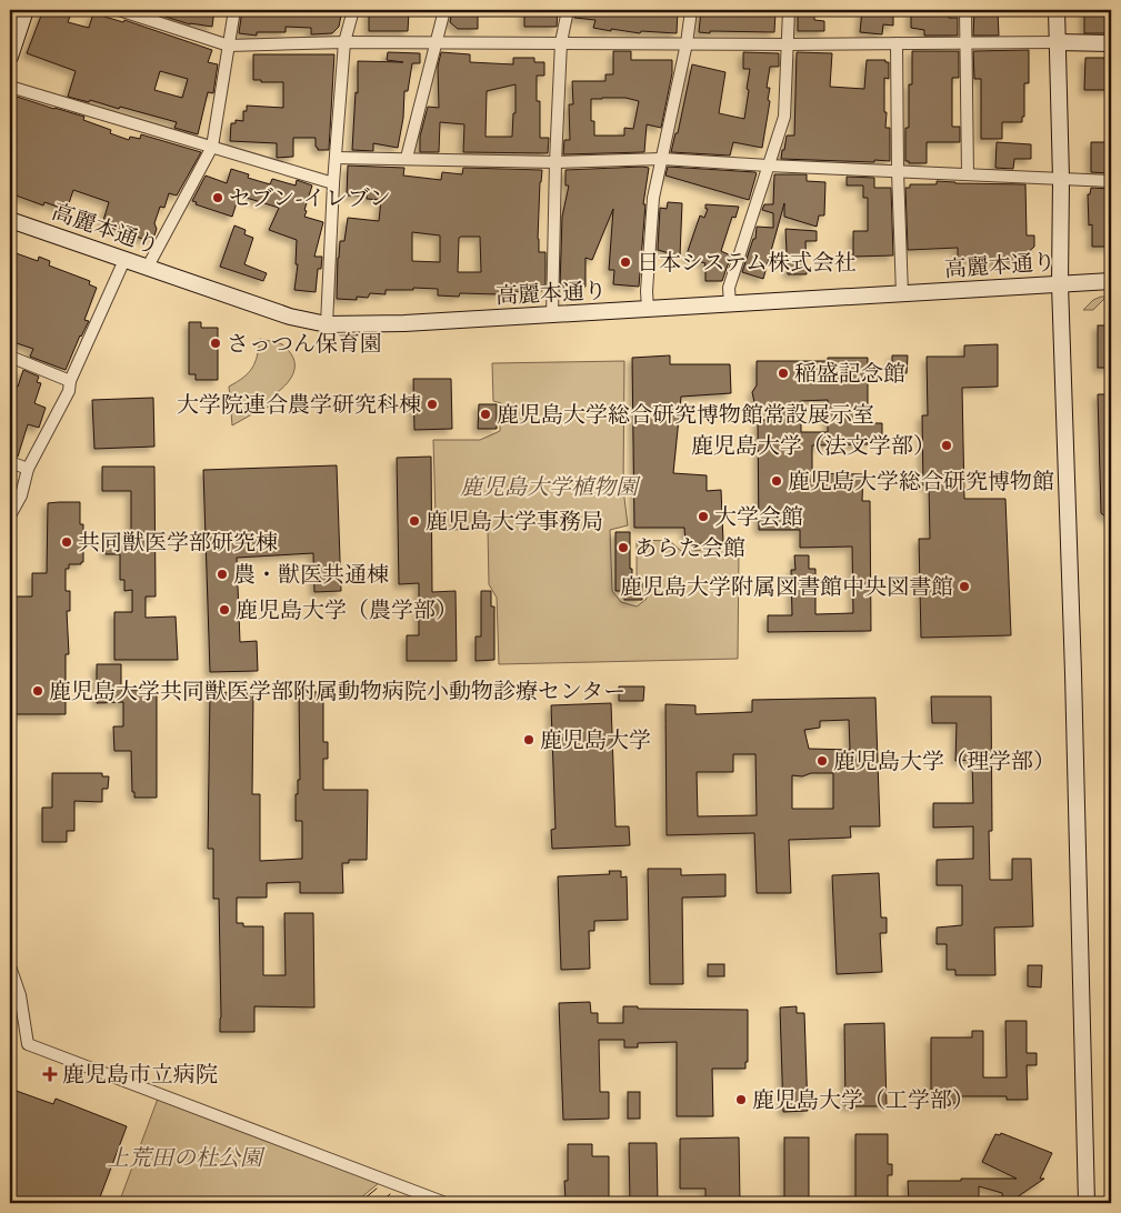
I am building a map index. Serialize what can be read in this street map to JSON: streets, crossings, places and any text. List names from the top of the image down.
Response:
{
  "streets": {
    "street": ["高麗本通り"]
  },
  "parks": ["鹿児島大学植物園", "上荒田の杜公園"],
  "places": {
    "other": [
      "セブン-イレブン",
      "日本システム株式会社",
      "さっつん保育園",
      "稲盛記念館",
      "大学院連合農学研究科棟",
      "鹿児島大学総合研究博物館常設展示室",
      "鹿児島大学（法文学部）",
      "鹿児島大学総合研究博物館",
      "大学会館",
      "鹿児島大学事務局",
      "共同獣医学部研究棟",
      "あらた会館",
      "農・獣医共通棟",
      "鹿児島大学附属図書館中央図書館",
      "鹿児島大学（農学部）",
      "鹿児島大学共同獣医学部附属動物病院小動物診療センター",
      "鹿児島大学",
      "鹿児島大学（理学部）",
      "鹿児島大学（工学部）"
    ],
    "health": ["鹿児島市立病院"]
  }
}
